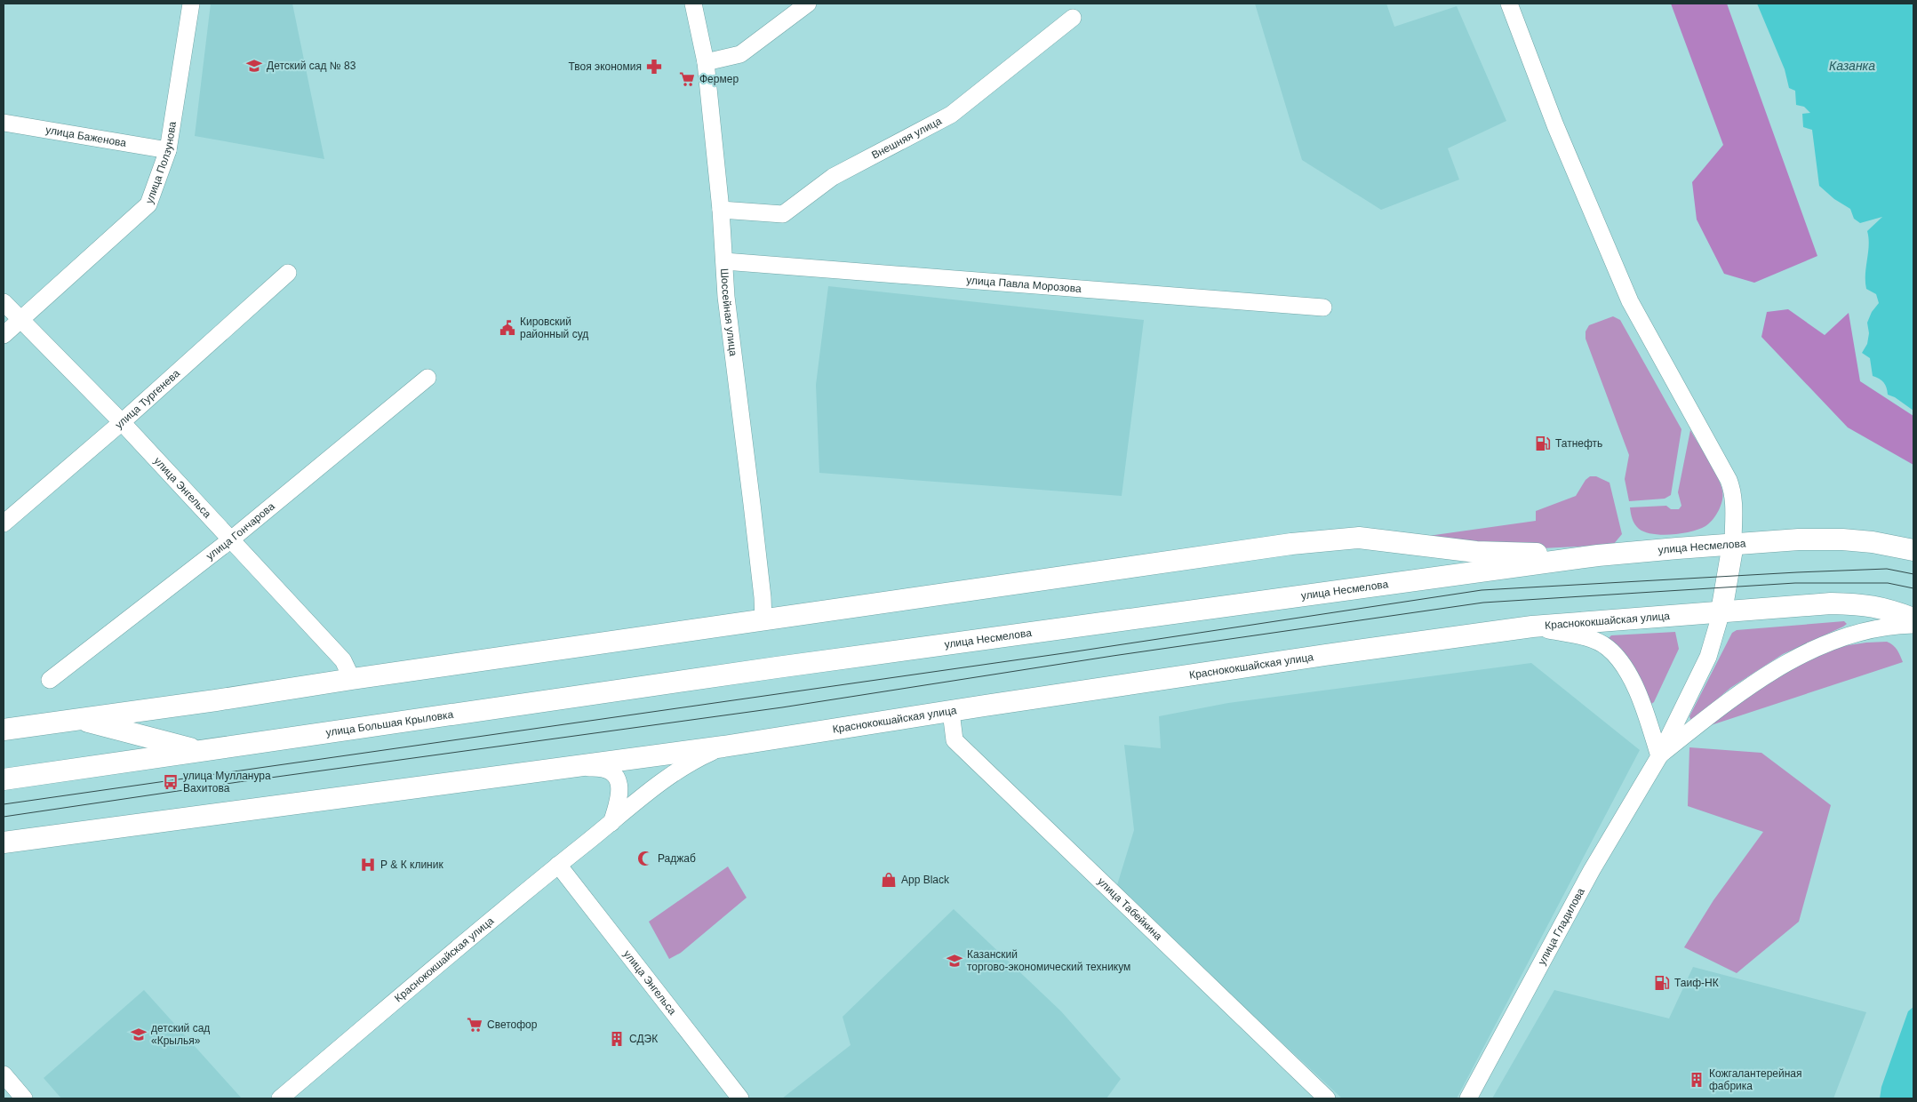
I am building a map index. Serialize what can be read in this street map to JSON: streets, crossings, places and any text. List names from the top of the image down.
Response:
{
  "streets": {
    "main road": ["улица Несмелова", "Краснококшайская улица", "улица Большая Крыловка"],
    "street": [
      "улица Баженова",
      "Внешняя улица",
      "улица Ползунова",
      "улица Павла Морозова",
      "Шоссейная улица",
      "улица Тургенева",
      "улица Энгельса",
      "улица Гончарова",
      "улица Табейкина",
      "улица Гладилова"
    ]
  },
  "crossings": [
    ["улица Баженова", "улица Ползунова"],
    ["Внешняя улица", "Шоссейная улица"],
    ["улица Ползунова", "улица Энгельса"],
    ["улица Павла Морозова", "Шоссейная улица"],
    ["улица Тургенева", "улица Энгельса"],
    ["улица Энгельса", "улица Гончарова"],
    ["улица Энгельса", "Краснококшайская улица"],
    ["улица Несмелова", "улица Большая Крыловка"],
    ["Краснококшайская улица", "улица Табейкина"],
    ["Краснококшайская улица", "улица Гладилова"]
  ],
  "water": ["Казанка"],
  "places": {
    "school or university": ["Детский сад № 83", "Казанский торгово-экономический техникум", "детский сад «Крылья»"],
    "pharmacy": ["Твоя экономия"],
    "supermarket": ["Фермер", "Светофор"],
    "public building": ["Кировский районный суд"],
    "fuel station": ["Татнефть", "Таиф-НК"],
    "bus stop": ["улица Мулланура Вахитова"],
    "mosque": ["Раджаб"],
    "hospital": ["Р & К клиник"],
    "shop": ["App Black"],
    "building": ["СДЭК", "Кожгалантерейная фабрика"]
  }
}
